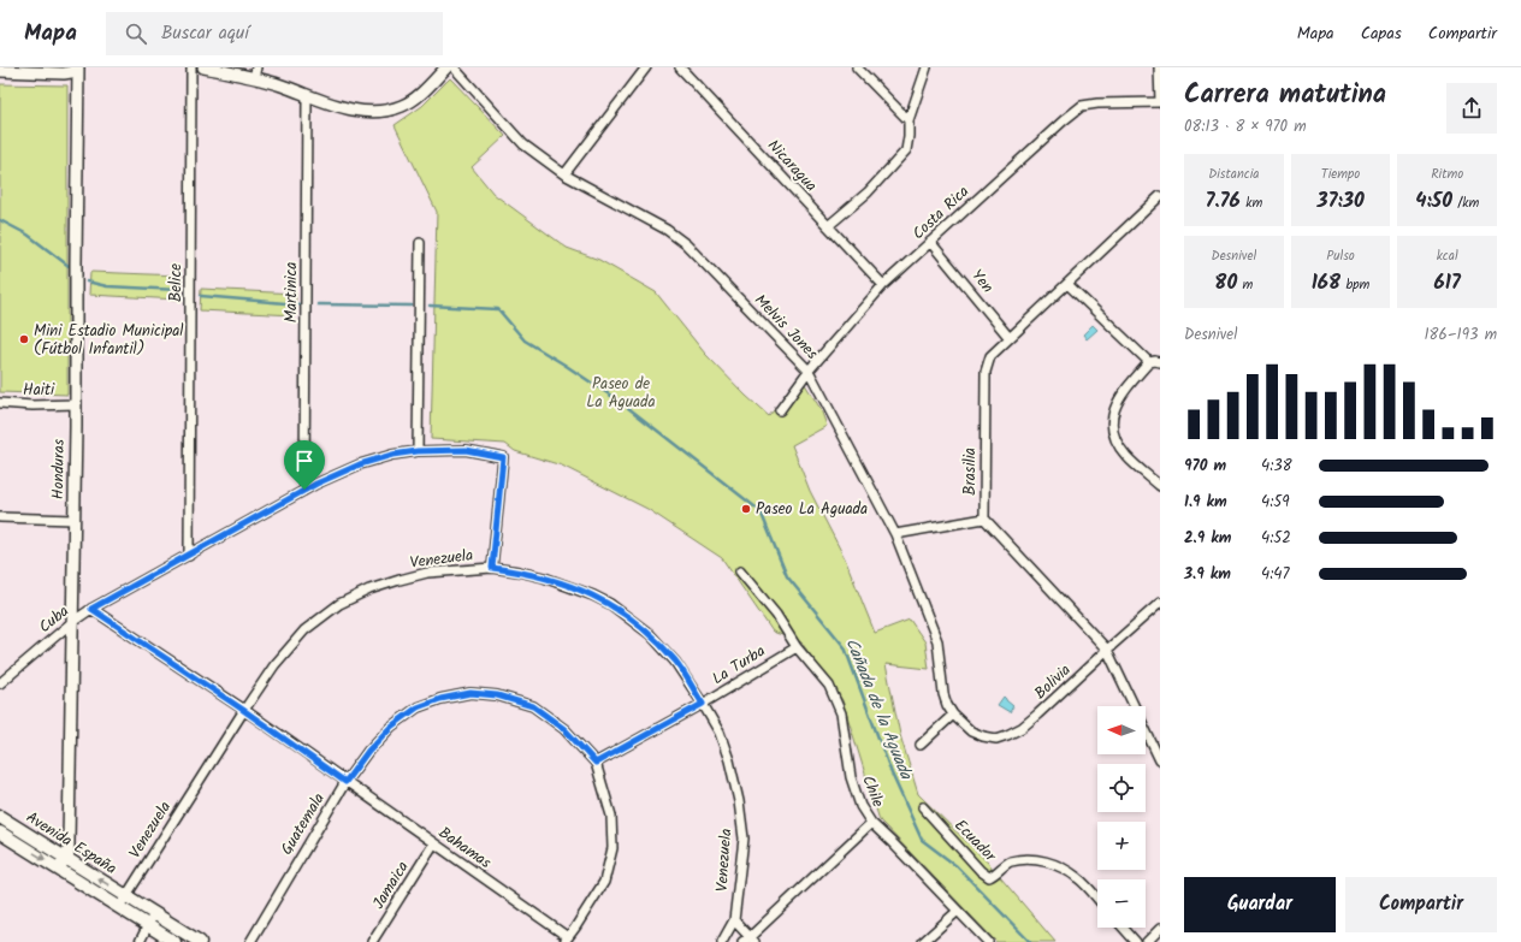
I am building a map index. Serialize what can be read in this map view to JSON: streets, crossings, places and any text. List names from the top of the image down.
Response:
{
  "streets": {
    "main road": ["Avenida España"],
    "street": [
      "Nicaragua",
      "Costa Rica",
      "Yen",
      "Belice",
      "Martinica",
      "Melvis Jones",
      "Haiti",
      "Honduras",
      "Brasilia",
      "Venezuela",
      "Cuba",
      "La Turba",
      "Bolivia",
      "Chile",
      "Guatemala",
      "Ecuador",
      "Bahamas",
      "Jamaica"
    ]
  },
  "crossings": [
    ["Nicaragua", "Costa Rica"],
    ["Costa Rica", "Yen"],
    ["Costa Rica", "Melvis Jones"],
    ["Yen", "Brasilia"],
    ["Belice", "Cuba"],
    ["Martinica", "Cuba"],
    ["Melvis Jones", "Bolivia"],
    ["Haiti", "Honduras"],
    ["Honduras", "Cuba"],
    ["Honduras", "Avenida España"],
    ["Venezuela", "Cuba"],
    ["Venezuela", "La Turba"],
    ["Venezuela", "Avenida España"],
    ["Venezuela", "Bahamas"],
    ["Cuba", "Bahamas"],
    ["La Turba", "Chile"],
    ["La Turba", "Guatemala"],
    ["Guatemala", "Bahamas"],
    ["Bahamas", "Jamaica"]
  ],
  "water": ["Cañada de la Aguada"],
  "parks": ["Paseo de La Aguada"],
  "places": ["Mini Estadio Municipal (Fútbol Infantil)", "Paseo La Aguada"],
  "north": "left",
  "page": {
    "header": "Mapa",
    "search": "Buscar aquí",
    "nav": ["Mapa", "Capas", "Compartir"],
    "heading": ["Carrera matutina", "08:13 · 8 × 970 m"],
    "stats": [
      ["Distancia", "7.76 km"],
      ["Tiempo", "37:30"],
      ["Ritmo", "4:50 /km"],
      ["Desnivel", "80 m"],
      ["Pulso", "168 bpm"],
      ["kcal", "617"]
    ],
    "chart": ["Desnivel", "186–193 m"],
    "list": [
      {
        "name": "970 m",
        "note": "4:38"
      },
      {
        "name": "1.9 km",
        "note": "4:59"
      },
      {
        "name": "2.9 km",
        "note": "4:52"
      },
      {
        "name": "3.9 km",
        "note": "4:47"
      }
    ],
    "map_buttons": ["+", "−"],
    "buttons": ["Guardar", "Compartir"]
  }
}
